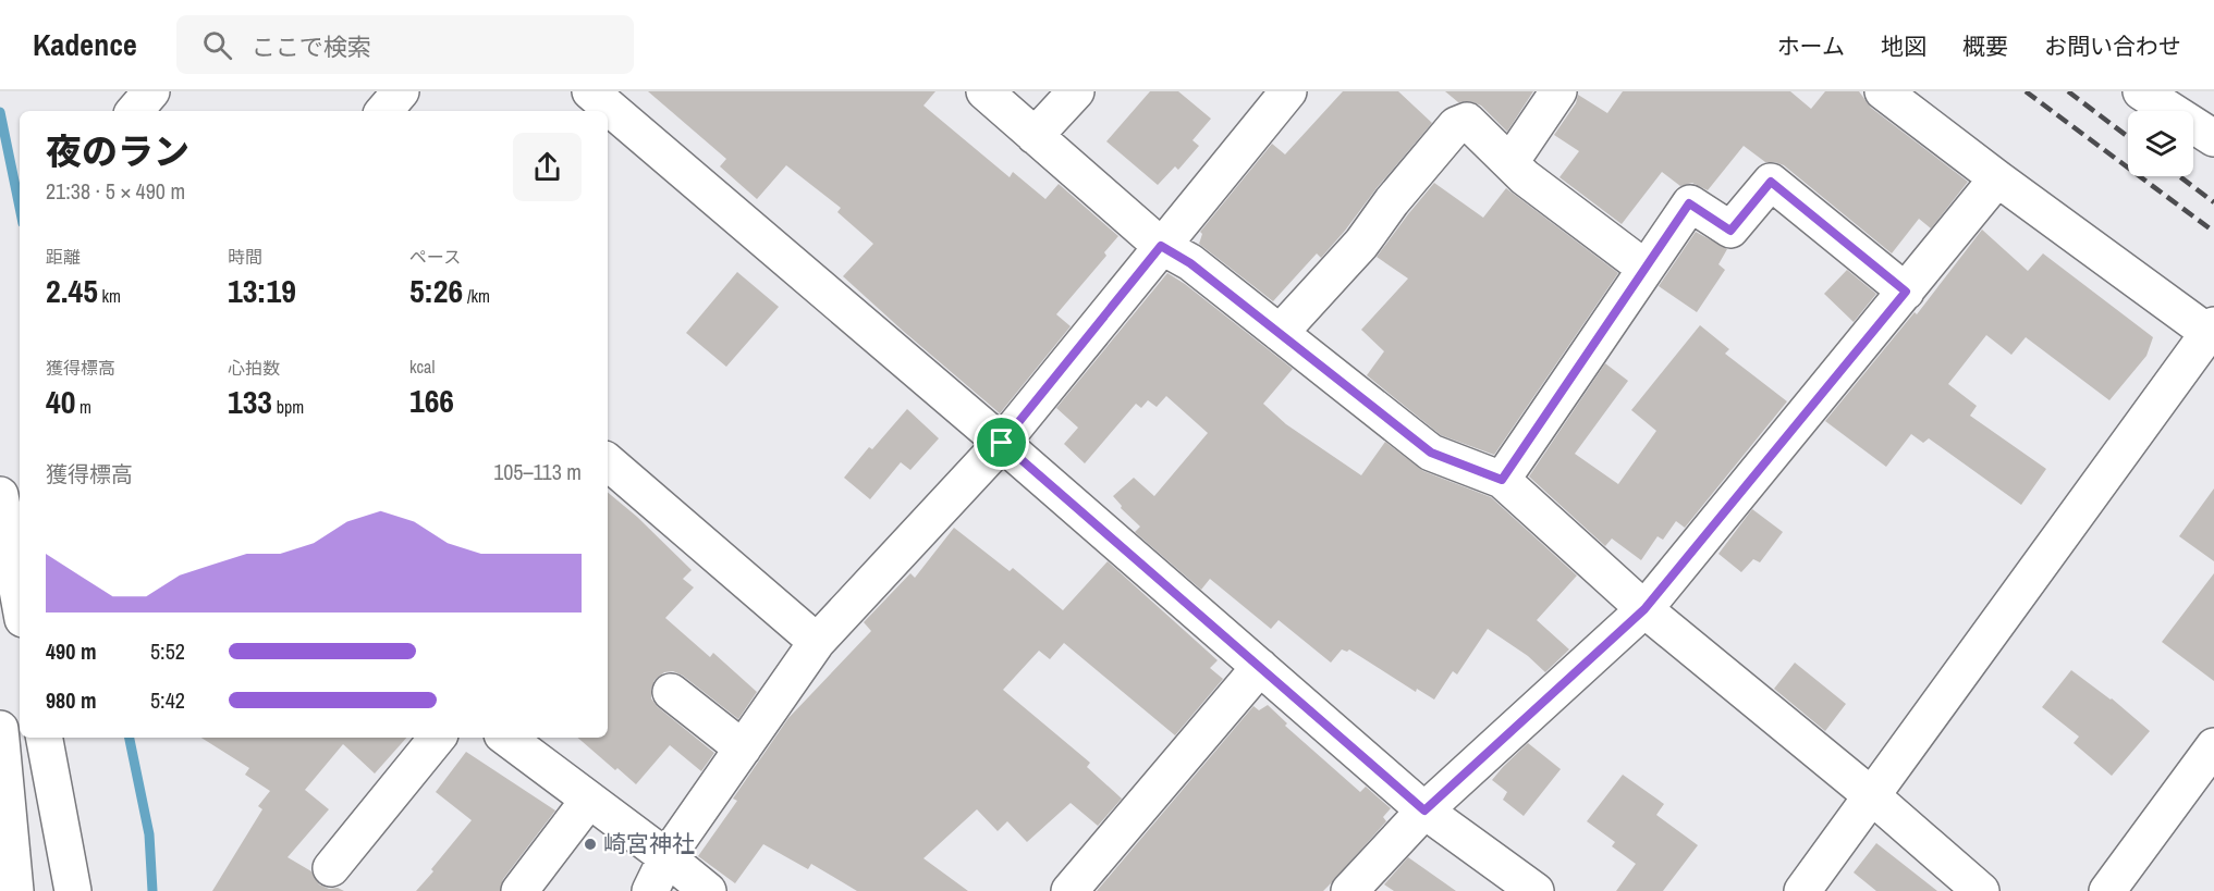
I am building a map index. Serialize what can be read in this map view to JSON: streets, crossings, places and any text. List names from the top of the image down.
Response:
{
  "places": ["崎宮神社"],
  "page": {
    "header": "Kadence",
    "search": "ここで検索",
    "nav": [
      "ホーム",
      "地図",
      "概要",
      "お問い合わせ"
    ],
    "heading": ["夜のラン", "21:38 · 5 × 490 m"],
    "stats": [
      ["距離", "2.45 km"],
      ["時間", "13:19"],
      ["ペース", "5:26 /km"],
      ["獲得標高", "40 m"],
      ["心拍数", "133 bpm"],
      ["kcal", "166"]
    ],
    "chart": ["獲得標高", "105–113 m"],
    "list": [
      {
        "name": "490 m",
        "note": "5:52"
      },
      {
        "name": "980 m",
        "note": "5:42"
      }
    ]
  }
}
